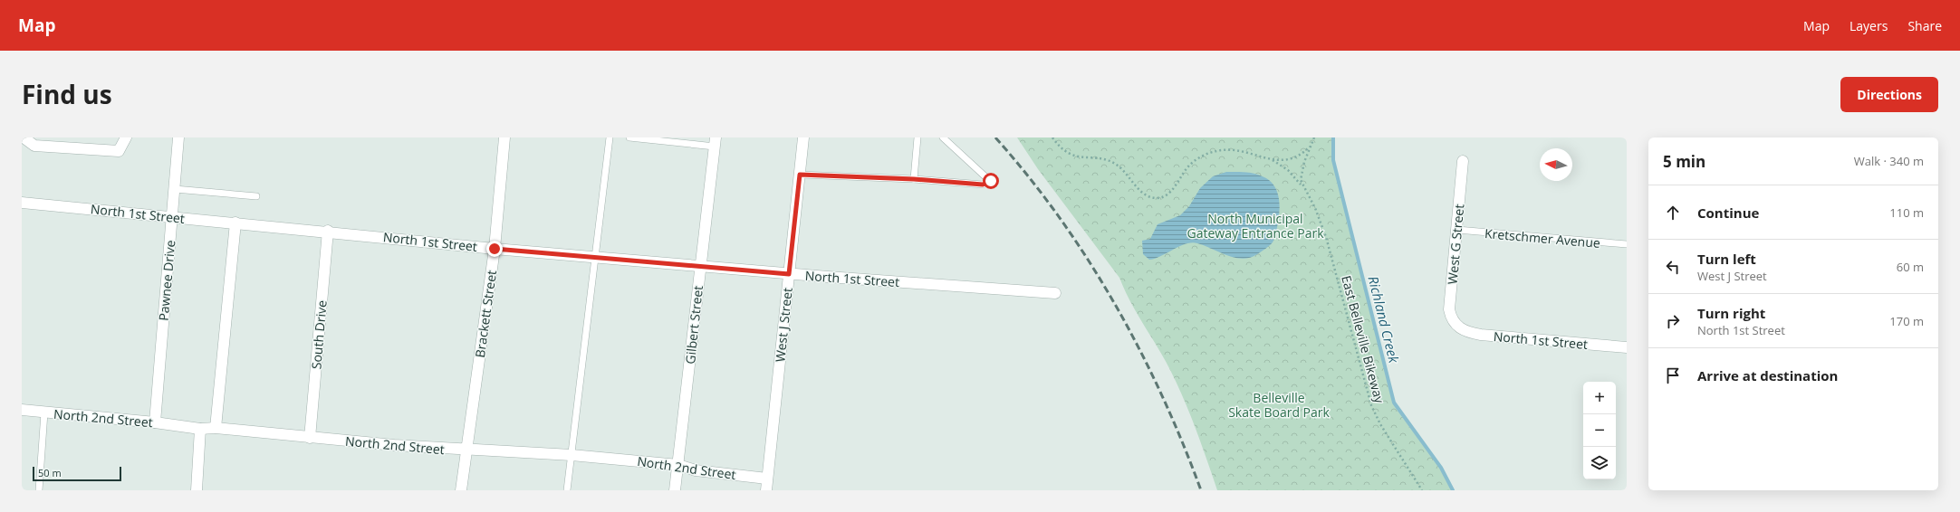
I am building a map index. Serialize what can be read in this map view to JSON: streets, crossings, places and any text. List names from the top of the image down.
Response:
{
  "streets": {
    "street": [
      "North 1st Street",
      "West G Street",
      "Pawnee Drive",
      "Brackett Street",
      "Gilbert Street",
      "West J Street",
      "South Drive",
      "North 2nd Street"
    ],
    "lane": ["Kretschmer Avenue"],
    "path": ["East Belleville Bikeway"]
  },
  "crossings": [
    ["North 1st Street", "West G Street"],
    ["North 1st Street", "Pawnee Drive"],
    ["North 1st Street", "Brackett Street"],
    ["North 1st Street", "Gilbert Street"],
    ["North 1st Street", "West J Street"],
    ["North 1st Street", "South Drive"],
    ["Kretschmer Avenue", "West G Street"],
    ["Pawnee Drive", "North 2nd Street"],
    ["Brackett Street", "North 2nd Street"],
    ["Gilbert Street", "North 2nd Street"],
    ["West J Street", "North 2nd Street"],
    ["South Drive", "North 2nd Street"]
  ],
  "water": ["Richland Creek"],
  "parks": ["North Municipal Gateway Entrance Park", "Belleville Skate Board Park"],
  "scale_bar": "50 m",
  "north": "left",
  "page": {
    "header": "Map",
    "nav": ["Map", "Layers", "Share"],
    "title": "Find us",
    "buttons": "Directions",
    "heading": ["5 min", "Walk · 340 m"],
    "list": [
      ["Continue", "110 m"],
      ["Turn left", "West J Street", "60 m"],
      ["Turn right", "North 1st Street", "170 m"],
      "Arrive at destination"
    ],
    "map_buttons": ["+", "−"],
    "scale": "50 m"
  }
}
